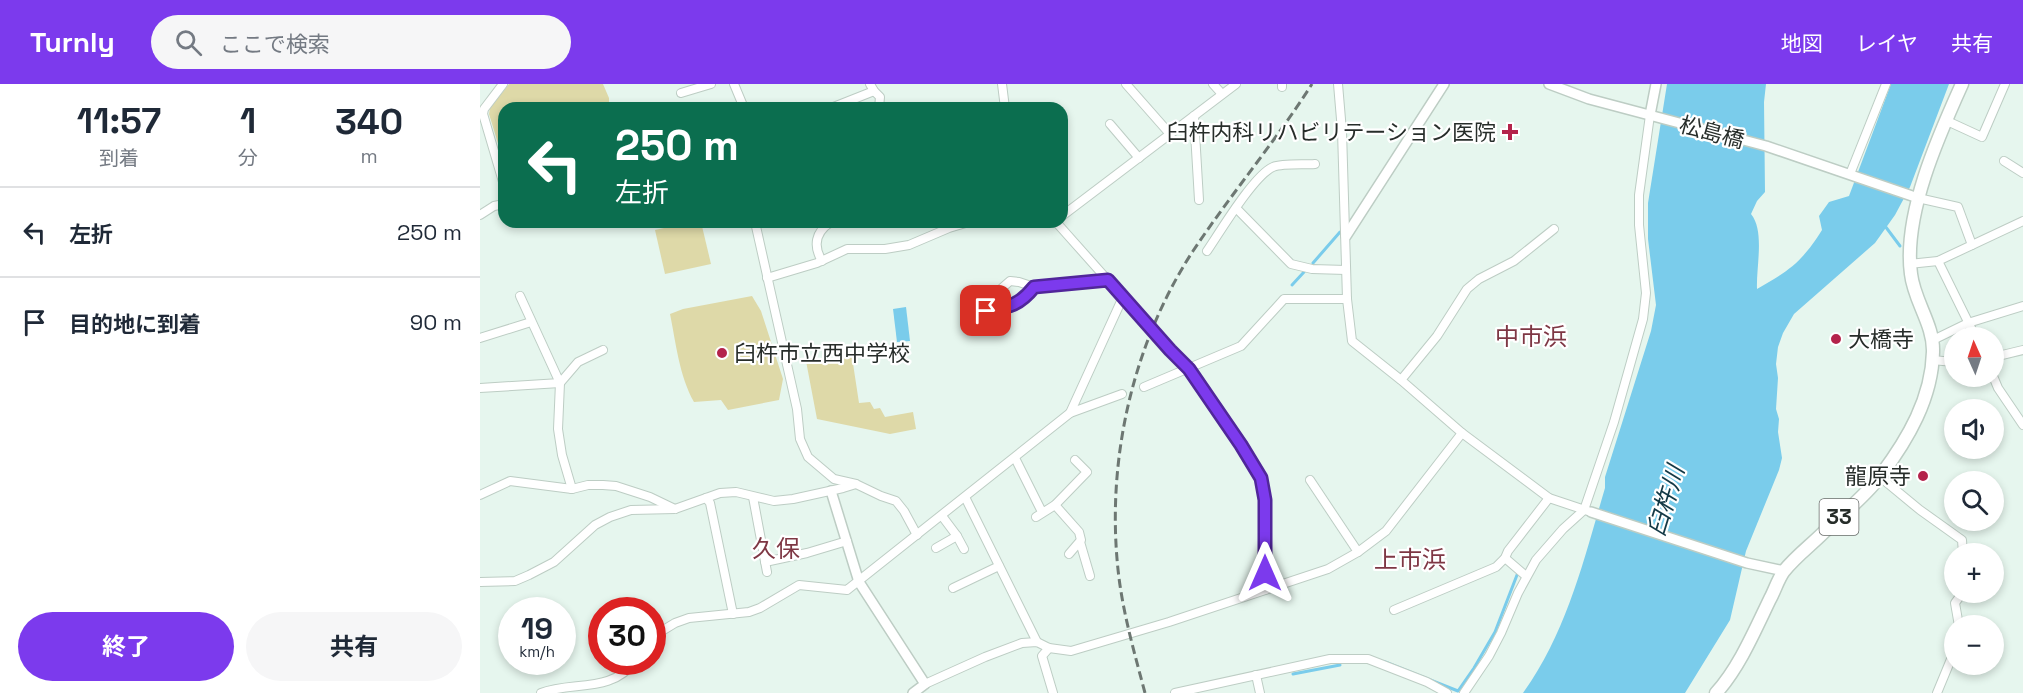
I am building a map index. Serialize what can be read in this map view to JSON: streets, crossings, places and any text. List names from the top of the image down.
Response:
{
  "streets": {
    "main road": ["33"],
    "street": ["松島橋"]
  },
  "crossings": [
    ["松島橋", "33"]
  ],
  "districts": ["中市浜", "久保", "上市浜"],
  "water": ["臼杵川"],
  "places": {
    "health": ["臼杵内科リハビリテーション医院"],
    "other": ["大橋寺", "臼杵市立西中学校", "龍原寺"]
  },
  "north": "top",
  "page": {
    "header": "Turnly",
    "search": "ここで検索",
    "nav": ["地図", "レイヤ", "共有"],
    "eta": [
      "11:57",
      "到着",
      "1",
      "分",
      "340",
      "m"
    ],
    "turn": ["250 m", "左折"],
    "list": [
      {
        "name": "左折",
        "value": "250 m"
      },
      {
        "name": "目的地に到着",
        "value": "90 m"
      }
    ],
    "map_buttons": ["+", "−"],
    "speed": "19 km/h",
    "limit": "30",
    "buttons": ["終了", "共有"]
  }
}
